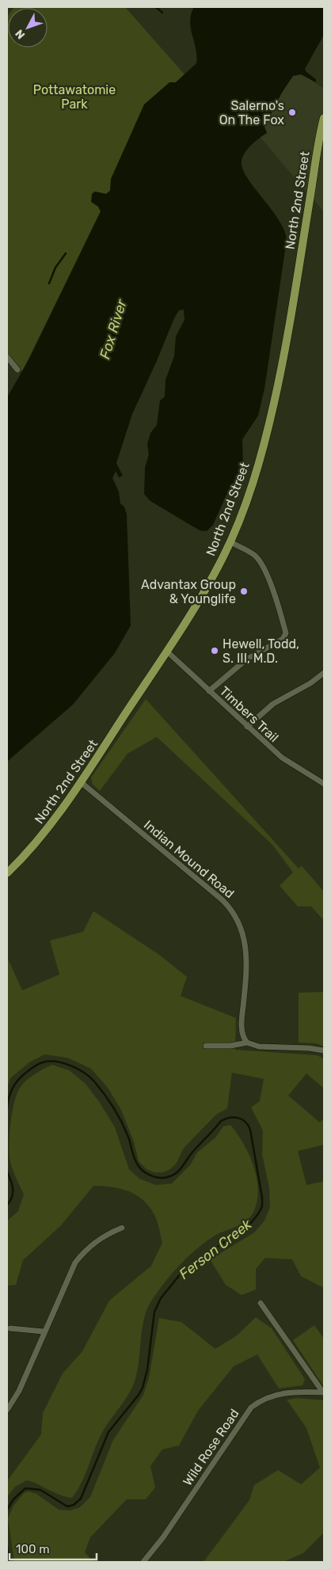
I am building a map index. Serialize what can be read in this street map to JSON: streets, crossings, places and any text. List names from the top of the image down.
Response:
{
  "streets": {
    "main road": ["North 2nd Street"],
    "street": ["Timbers Trail", "Indian Mound Road", "Wild Rose Road"]
  },
  "crossings": [
    ["North 2nd Street", "Timbers Trail"],
    ["North 2nd Street", "Indian Mound Road"]
  ],
  "water": ["Fox River", "Ferson Creek"],
  "parks": ["Pottawatomie Park"],
  "places": ["Salerno's On The Fox", "Advantax Group & Younglife", "Hewell, Todd, S. III, M.D."],
  "scale_bar": "100 m",
  "north": "bottom left"
}
